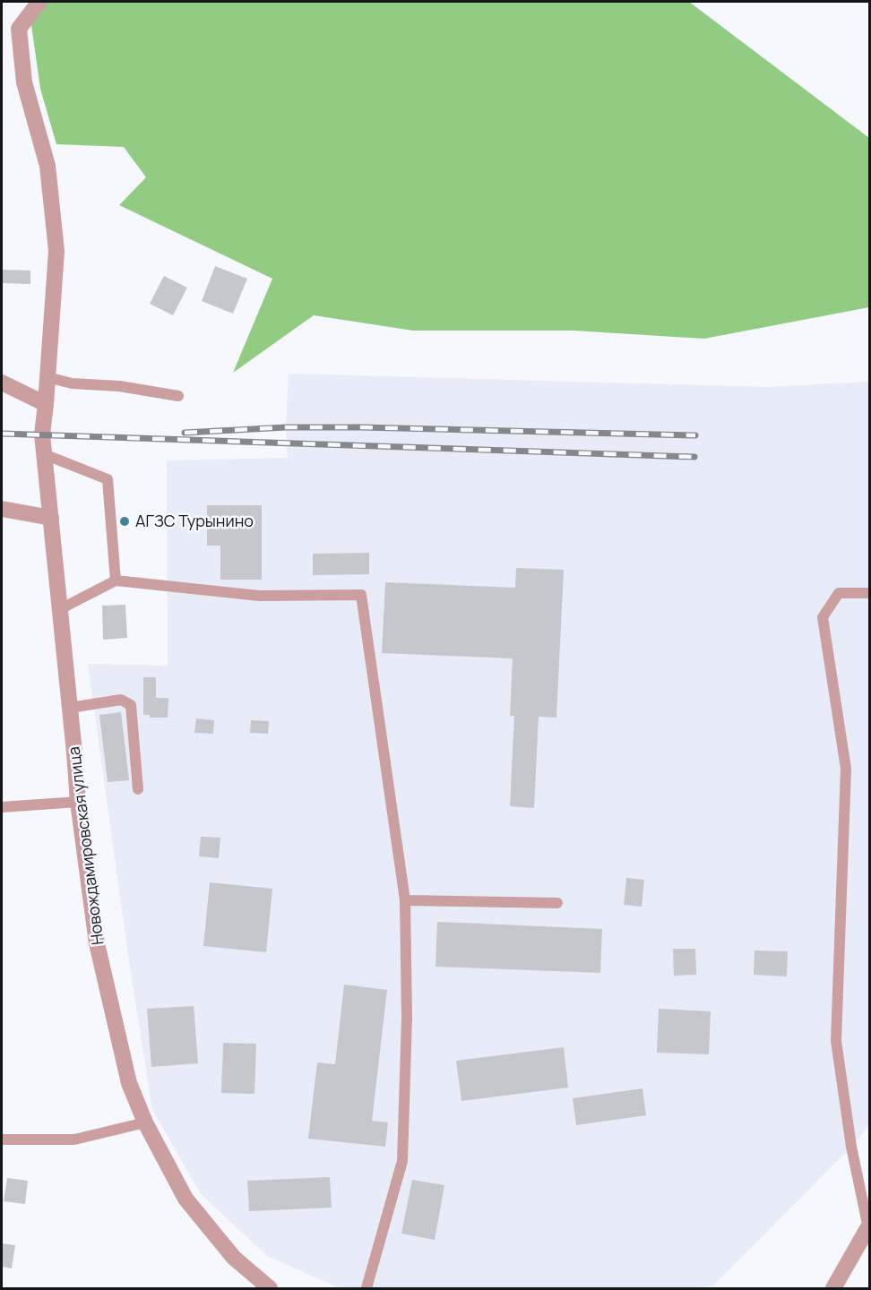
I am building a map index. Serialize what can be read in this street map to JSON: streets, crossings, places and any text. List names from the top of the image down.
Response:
{
  "streets": {
    "street": ["Новождамировская улица"]
  },
  "places": ["АГЗС Турынино"]
}
